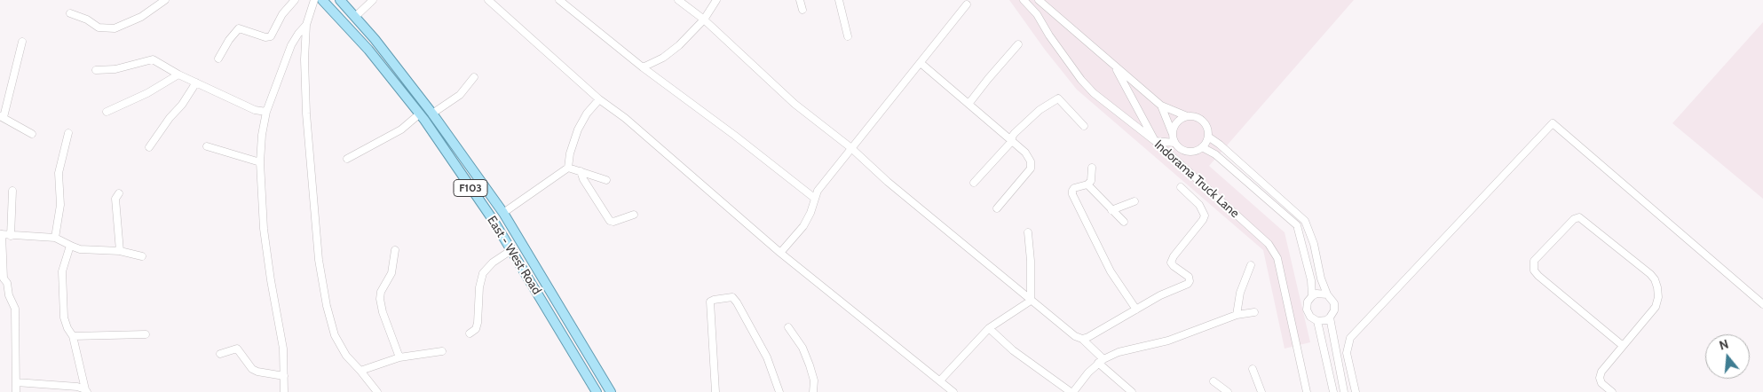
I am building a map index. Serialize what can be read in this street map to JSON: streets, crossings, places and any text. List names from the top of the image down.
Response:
{
  "streets": {
    "main road": ["F103", "East - West Road"],
    "street": ["Indorama Truck Lane"]
  },
  "north": "top"
}
